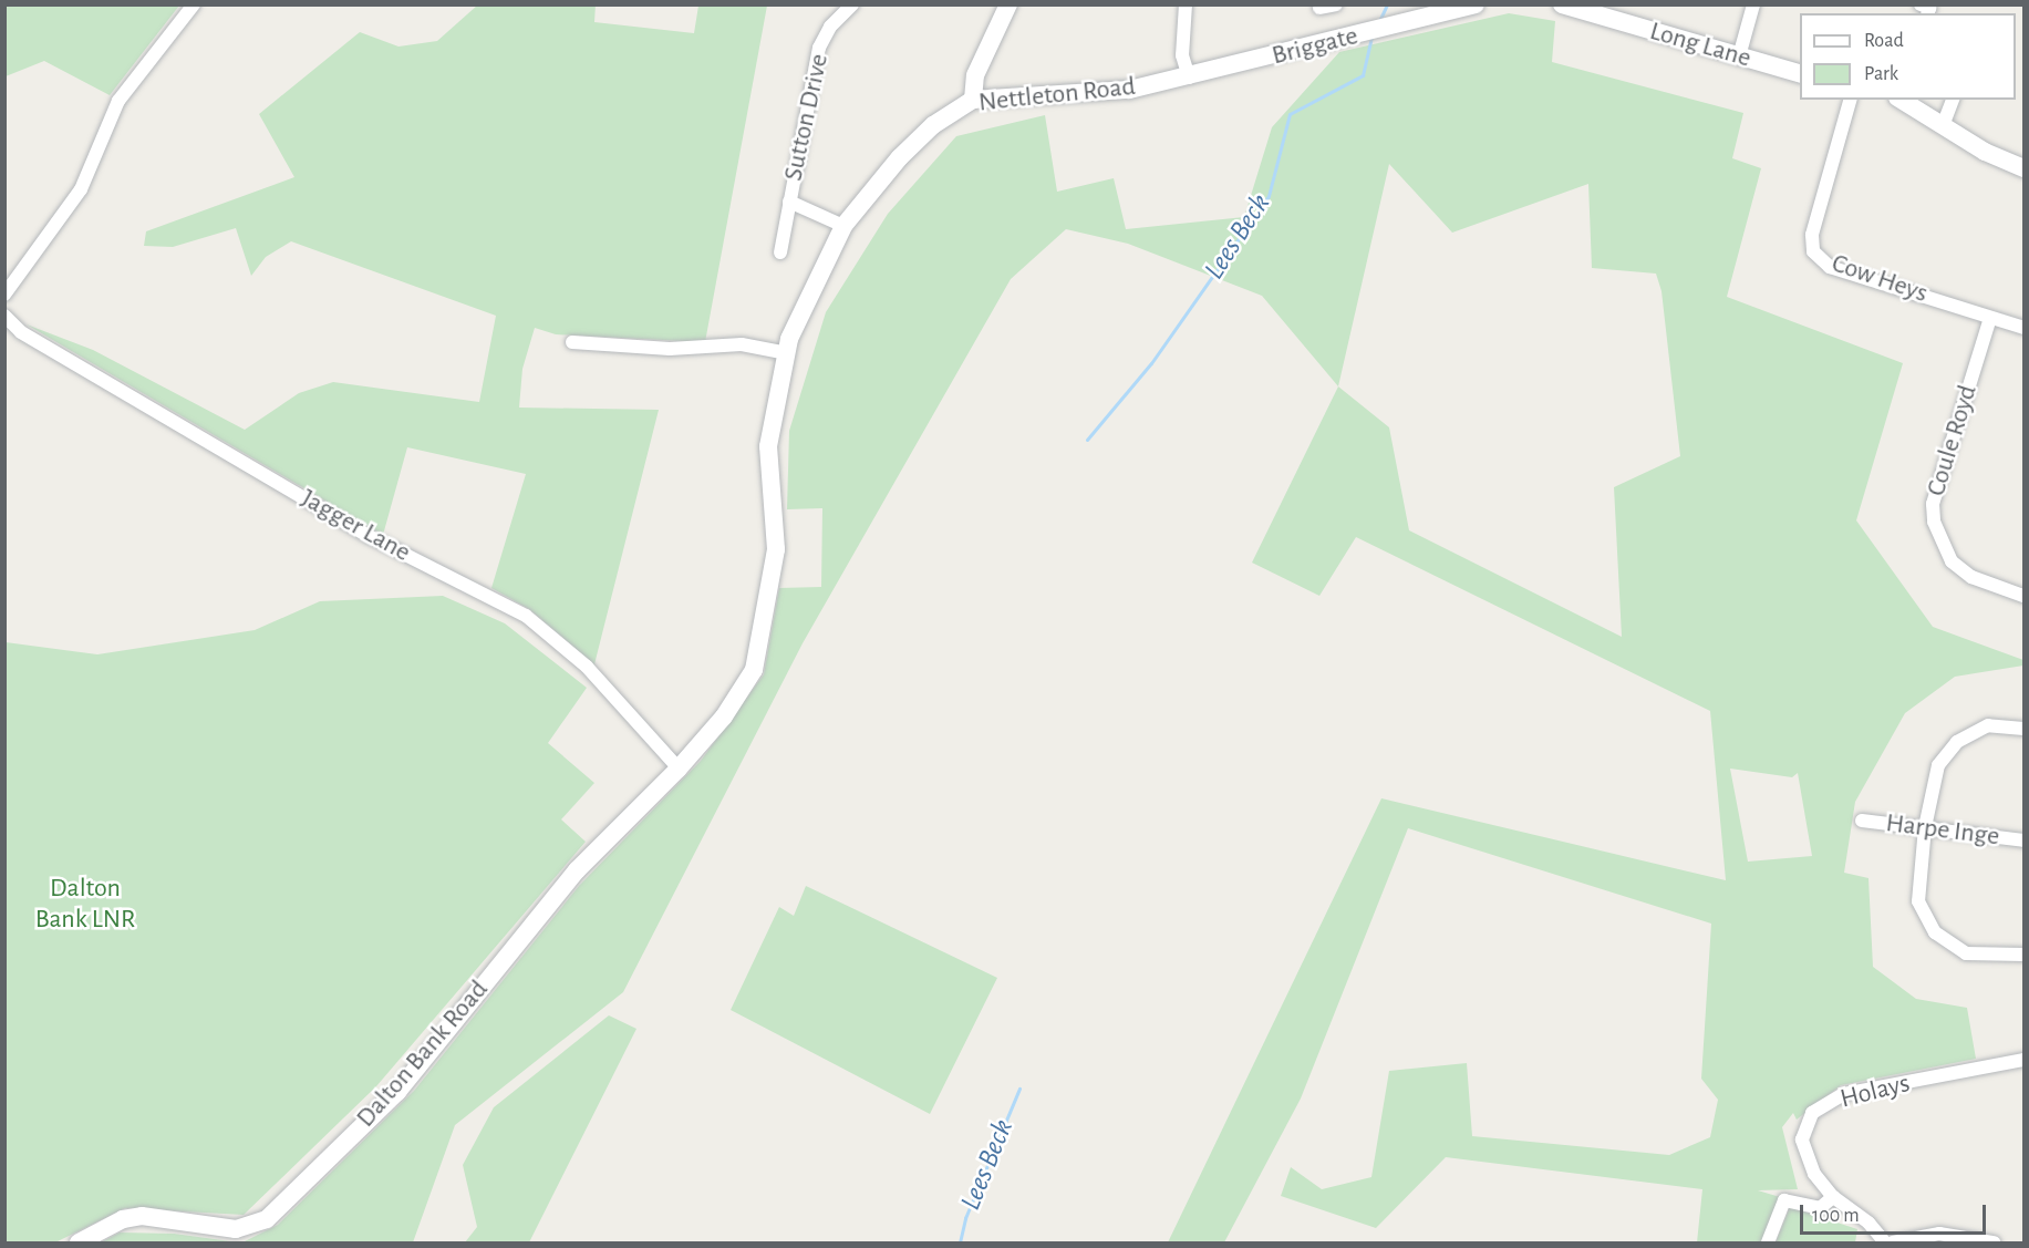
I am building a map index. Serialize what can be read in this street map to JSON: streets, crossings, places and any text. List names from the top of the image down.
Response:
{
  "streets": {
    "street": [
      "Long Lane",
      "Briggate",
      "Nettleton Road",
      "Sutton Drive",
      "Cow Heys",
      "Coule Royd",
      "Jagger Lane",
      "Harpe Inge",
      "Dalton Bank Road",
      "Holays"
    ]
  },
  "crossings": [
    ["Briggate", "Nettleton Road"],
    ["Nettleton Road", "Sutton Drive"],
    ["Nettleton Road", "Jagger Lane"],
    ["Nettleton Road", "Dalton Bank Road"],
    ["Cow Heys", "Coule Royd"],
    ["Jagger Lane", "Dalton Bank Road"]
  ],
  "water": ["Lees Beck"],
  "parks": ["Dalton Bank LNR"],
  "legend": ["Road", "Park"],
  "scale_bar": "100 m"
}
